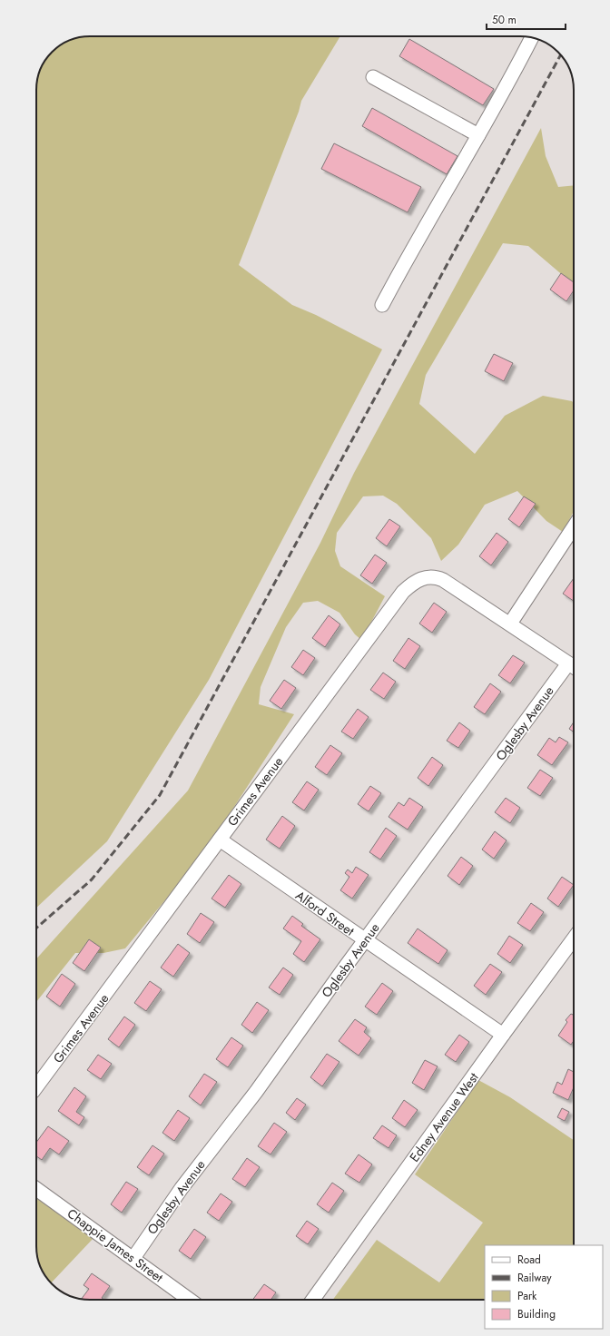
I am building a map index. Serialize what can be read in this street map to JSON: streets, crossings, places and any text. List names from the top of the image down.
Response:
{
  "streets": {
    "street": [
      "Oglesby Avenue",
      "Grimes Avenue",
      "Alford Street",
      "Edney Avenue West",
      "Chappie James Street"
    ]
  },
  "crossings": [
    ["Oglesby Avenue", "Grimes Avenue"],
    ["Oglesby Avenue", "Alford Street"],
    ["Oglesby Avenue", "Chappie James Street"],
    ["Grimes Avenue", "Alford Street"],
    ["Alford Street", "Edney Avenue West"]
  ],
  "legend": [
    "Road",
    "Railway",
    "Park",
    "Building"
  ],
  "scale_bar": "50 m"
}
